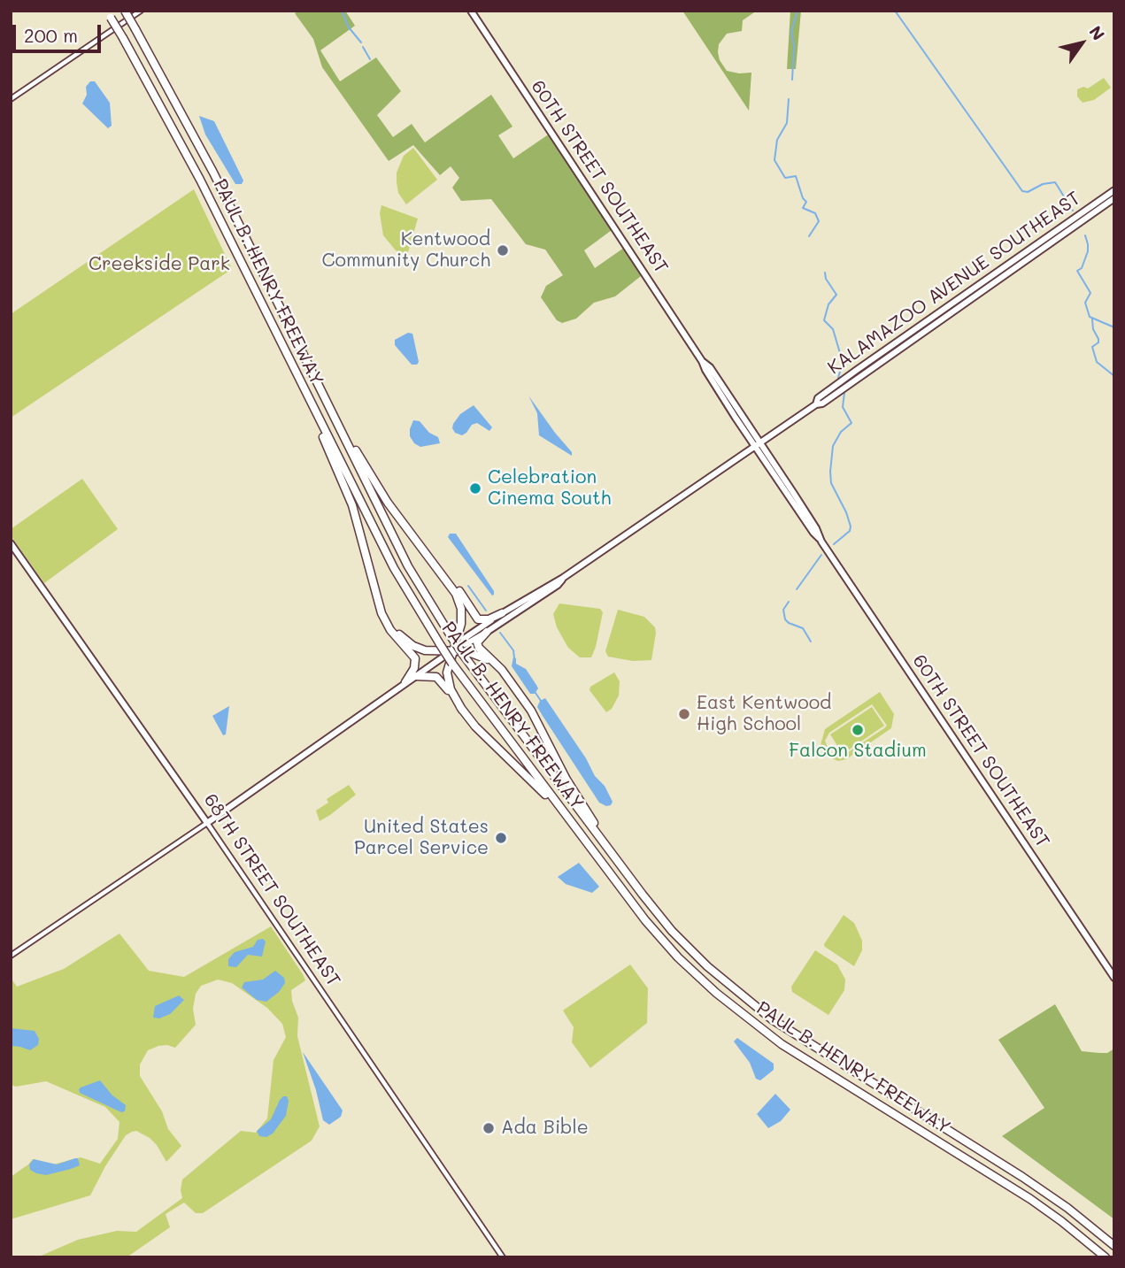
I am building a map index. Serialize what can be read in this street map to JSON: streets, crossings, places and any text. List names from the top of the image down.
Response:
{
  "streets": {
    "highway": ["PAUL B. HENRY FREEWAY"],
    "main road": ["60TH STREET SOUTHEAST", "KALAMAZOO AVENUE SOUTHEAST", "68TH STREET SOUTHEAST"]
  },
  "crossings": [
    ["60TH STREET SOUTHEAST", "KALAMAZOO AVENUE SOUTHEAST"],
    ["KALAMAZOO AVENUE SOUTHEAST", "68TH STREET SOUTHEAST"]
  ],
  "parks": ["Creekside Park"],
  "places": [
    "Kentwood Community Church",
    "Celebration Cinema South",
    "East Kentwood High School",
    "Falcon Stadium",
    "United States Parcel Service",
    "Ada Bible"
  ],
  "scale_bar": "200 m",
  "north": "top right"
}
